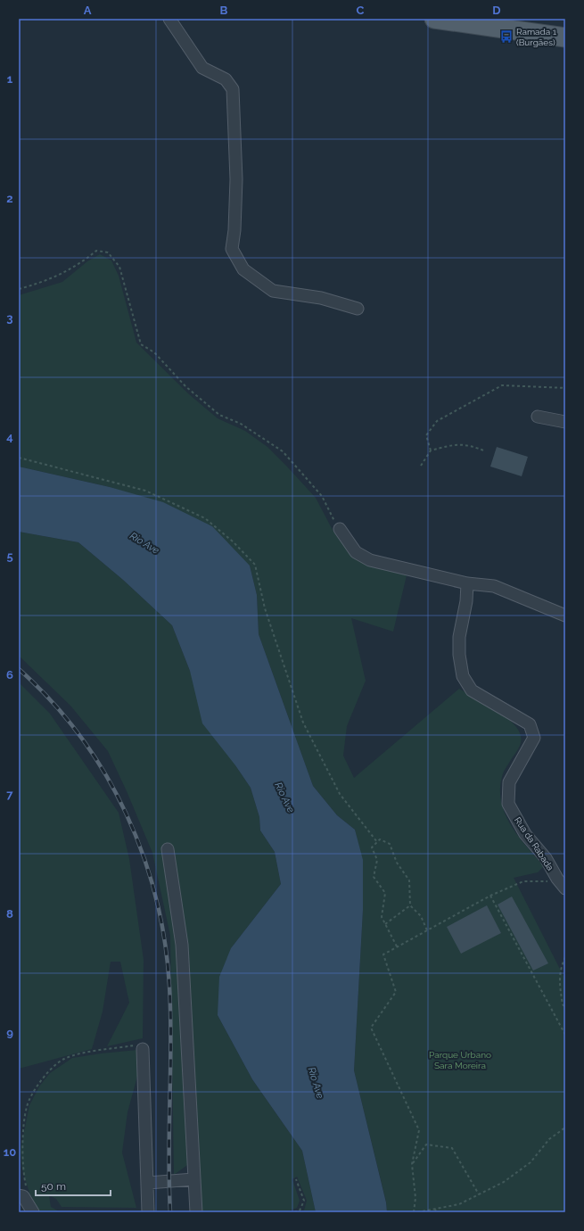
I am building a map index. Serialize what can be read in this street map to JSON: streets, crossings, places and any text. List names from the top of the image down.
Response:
{
  "streets": {
    "street": ["Rua da Rabada"]
  },
  "water": ["Rio Ave"],
  "parks": ["Parque Urbano Sara Moreira"],
  "places": {
    "bus stop": ["Ramada 1 (Burgães)"]
  },
  "scale_bar": "50 m",
  "grid": {
    "columns": [
      "A",
      "B",
      "C",
      "D"
    ],
    "rows": [
      "1",
      "2",
      "3",
      "4",
      "5",
      "6",
      "7",
      "8",
      "9",
      "10"
    ]
  }
}
